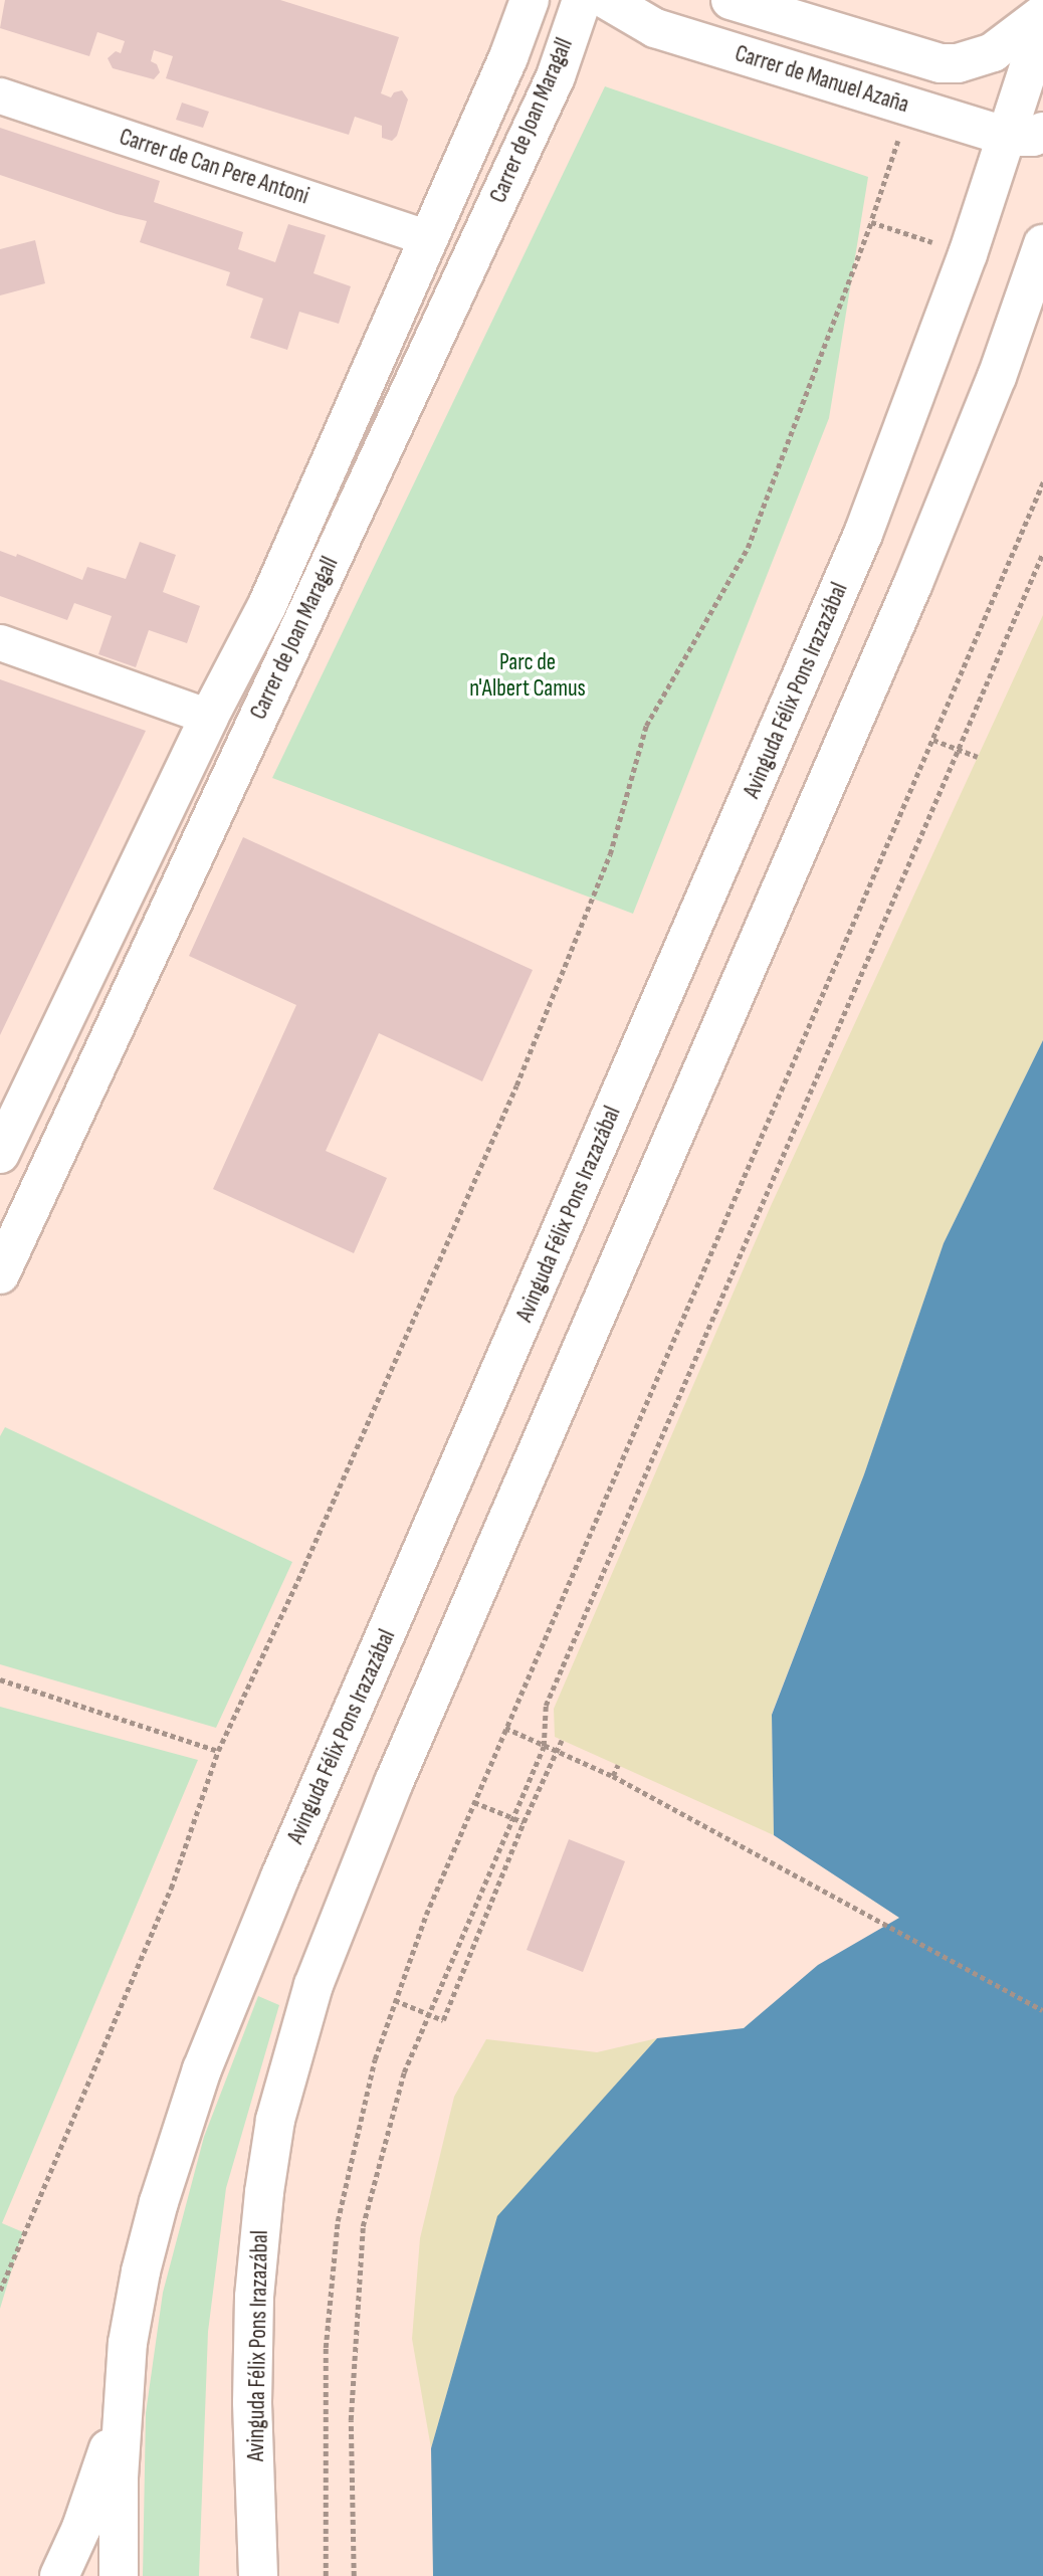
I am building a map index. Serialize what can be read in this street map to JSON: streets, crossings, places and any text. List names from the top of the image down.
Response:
{
  "streets": {
    "main road": ["Carrer de Manuel Azaña", "Carrer de Joan Maragall", "Avinguda Félix Pons Irazazábal"],
    "street": ["Carrer de Can Pere Antoni"]
  },
  "crossings": [
    ["Carrer de Manuel Azaña", "Avinguda Félix Pons Irazazábal"],
    ["Carrer de Joan Maragall", "Carrer de Can Pere Antoni"]
  ],
  "parks": ["Parc de n'Albert Camus"]
}
